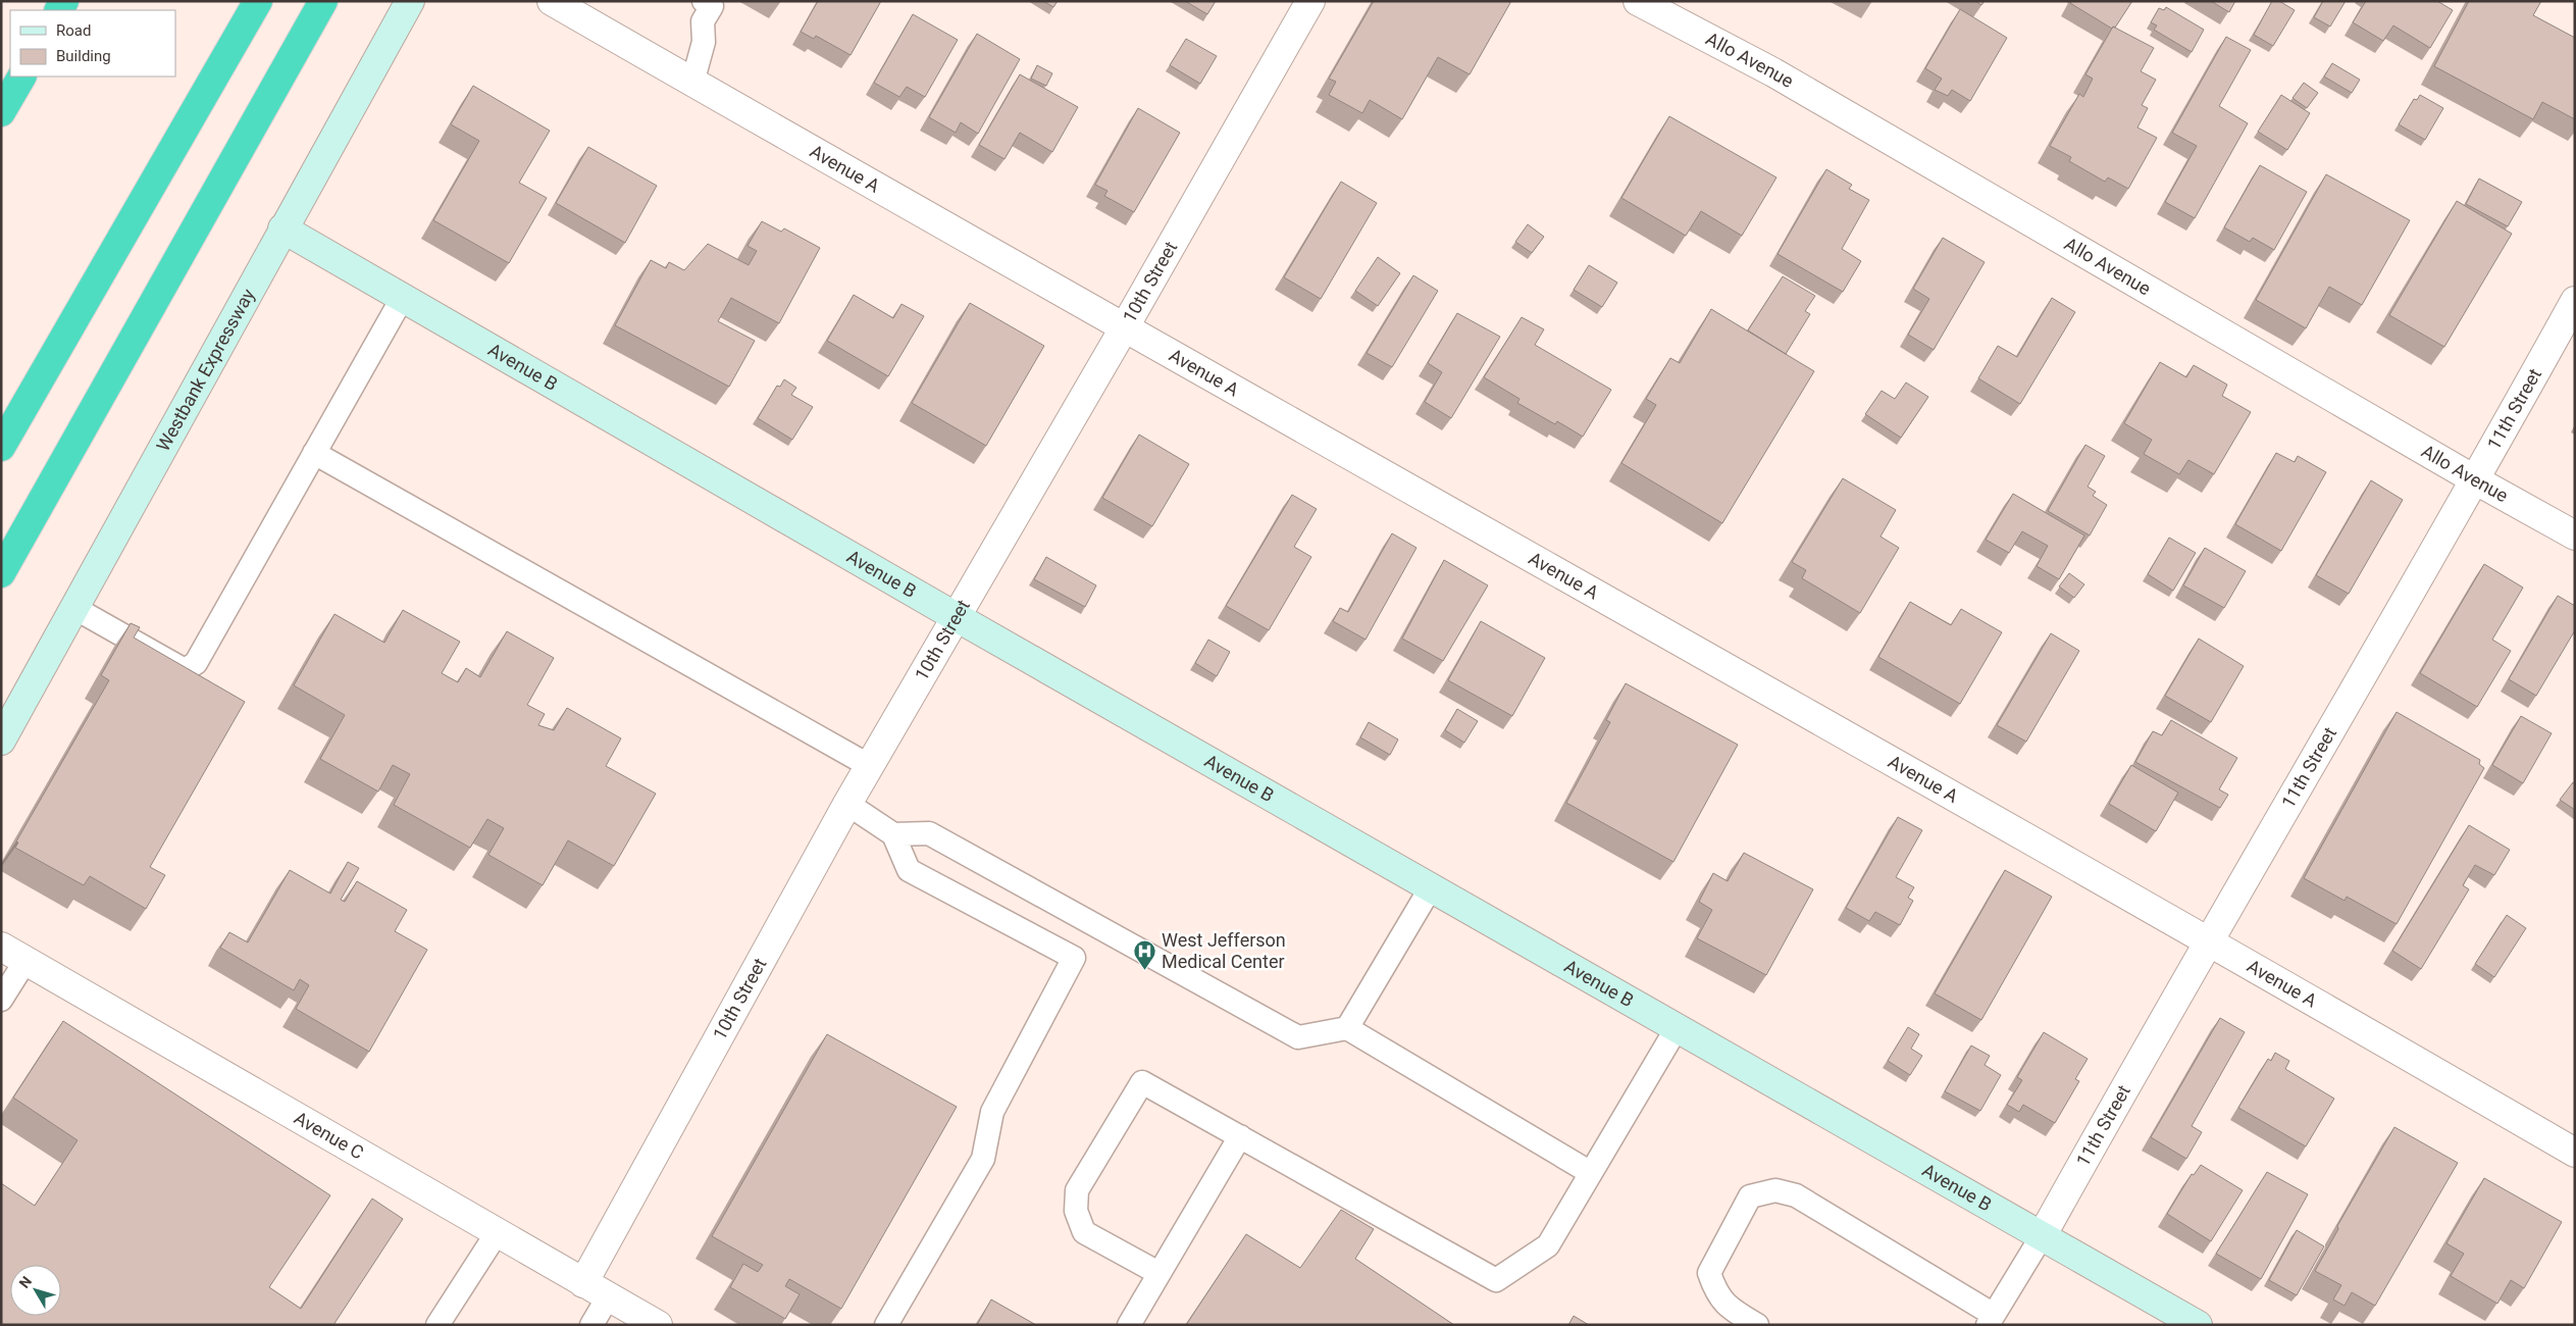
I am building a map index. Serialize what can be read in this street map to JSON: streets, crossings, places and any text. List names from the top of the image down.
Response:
{
  "streets": {
    "street": [
      "Allo Avenue",
      "Avenue A",
      "10th Street",
      "Avenue B",
      "Westbank Expressway",
      "11th Street",
      "Avenue C"
    ]
  },
  "crossings": [
    ["Allo Avenue", "11th Street"],
    ["Avenue A", "10th Street"],
    ["Avenue A", "11th Street"],
    ["10th Street", "Avenue B"],
    ["10th Street", "Avenue C"],
    ["Avenue B", "Westbank Expressway"],
    ["Avenue B", "11th Street"]
  ],
  "places": {
    "hospital": ["West Jefferson Medical Center"]
  },
  "legend": ["Road", "Building"],
  "north": "top left"
}
